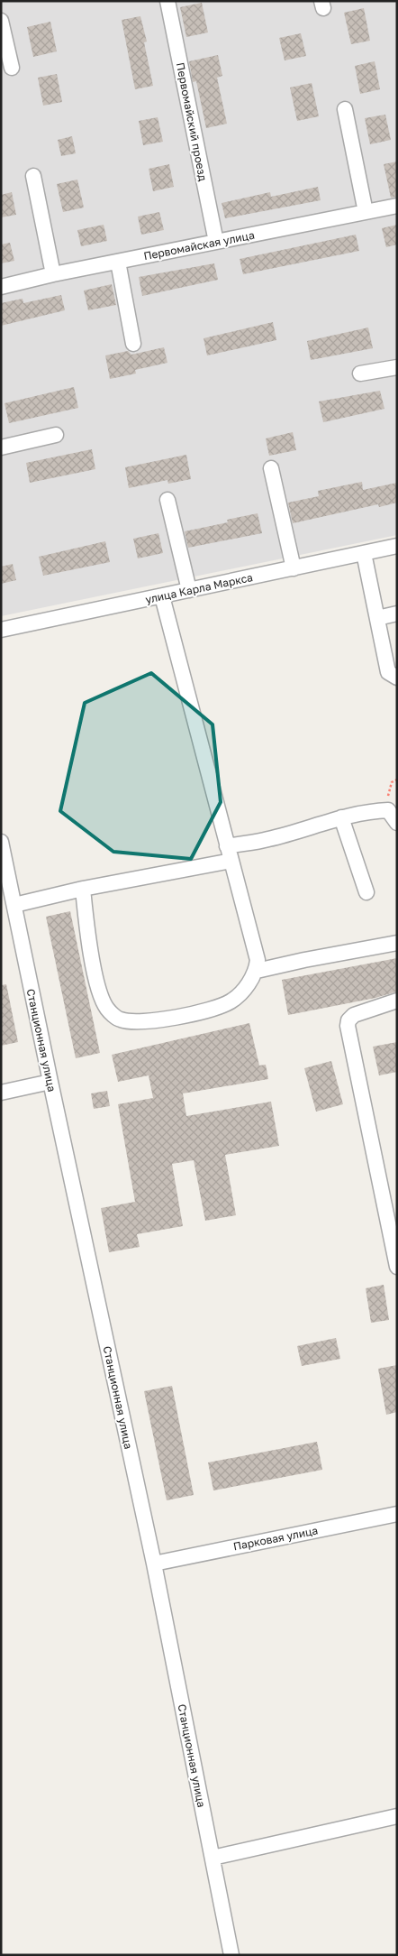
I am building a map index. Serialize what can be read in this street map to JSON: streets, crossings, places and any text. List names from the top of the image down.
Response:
{
  "streets": {
    "street": [
      "Первомайский проезд",
      "Первомайская улица",
      "улица Карла Маркса",
      "Станционная улица",
      "Парковая улица"
    ]
  },
  "crossings": [
    ["Первомайский проезд", "Первомайская улица"],
    ["Станционная улица", "Парковая улица"]
  ]
}
